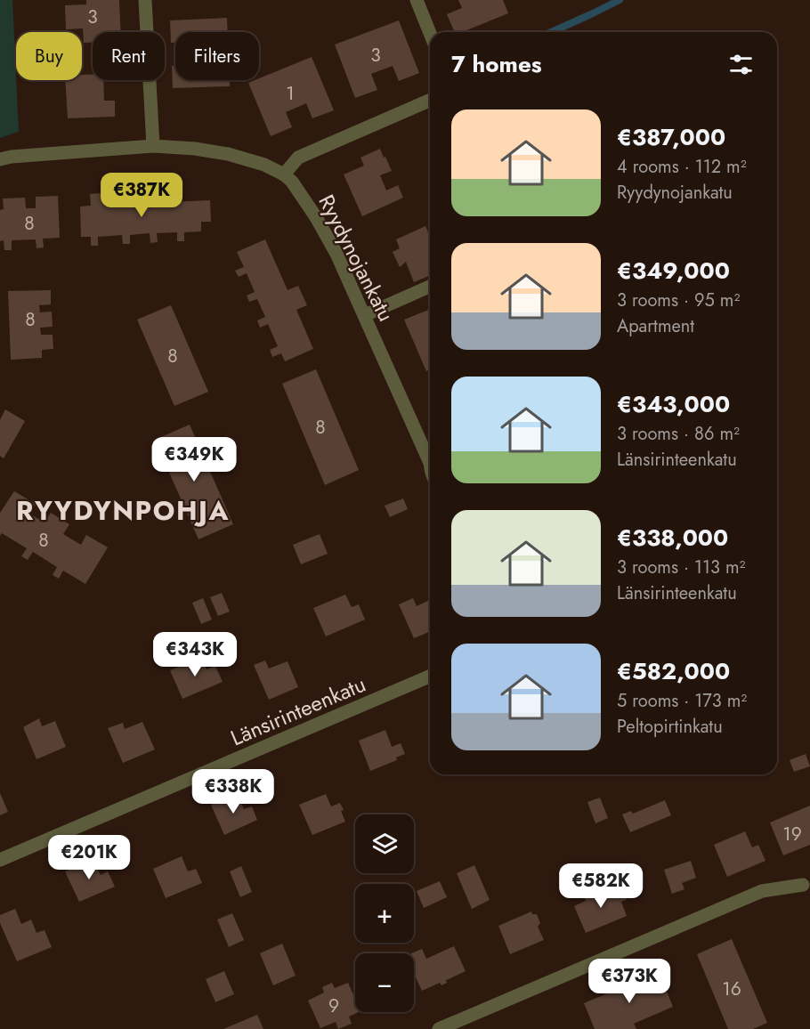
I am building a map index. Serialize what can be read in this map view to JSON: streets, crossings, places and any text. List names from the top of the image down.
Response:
{
  "streets": {
    "street": ["Ryydynojankatu", "Länsirinteenkatu"]
  },
  "districts": ["RYYDYNPOHJA"],
  "house_numbers": [
    "3",
    "3",
    "1",
    "8",
    "8",
    "8",
    "8",
    "8",
    "19",
    "16",
    "9"
  ],
  "page": {
    "chip": ["Buy", "Rent", "Filters"],
    "heading": "7 homes",
    "list": [
      {
        "name": "€387,000",
        "note": "4 rooms · 112 m² · Ryydynojankatu"
      },
      {
        "name": "€349,000",
        "note": "3 rooms · 95 m² · Apartment"
      },
      {
        "name": "€343,000",
        "note": "3 rooms · 86 m² · Länsirinteenkatu"
      },
      {
        "name": "€338,000",
        "note": "3 rooms · 113 m² · Länsirinteenkatu"
      },
      {
        "name": "€582,000",
        "note": "5 rooms · 173 m² · Peltopirtinkatu"
      }
    ],
    "price": [
      "€387K",
      "€349K",
      "€343K",
      "€338K",
      "€201K",
      "€582K",
      "€373K"
    ],
    "map_buttons": ["+", "−"]
  }
}
